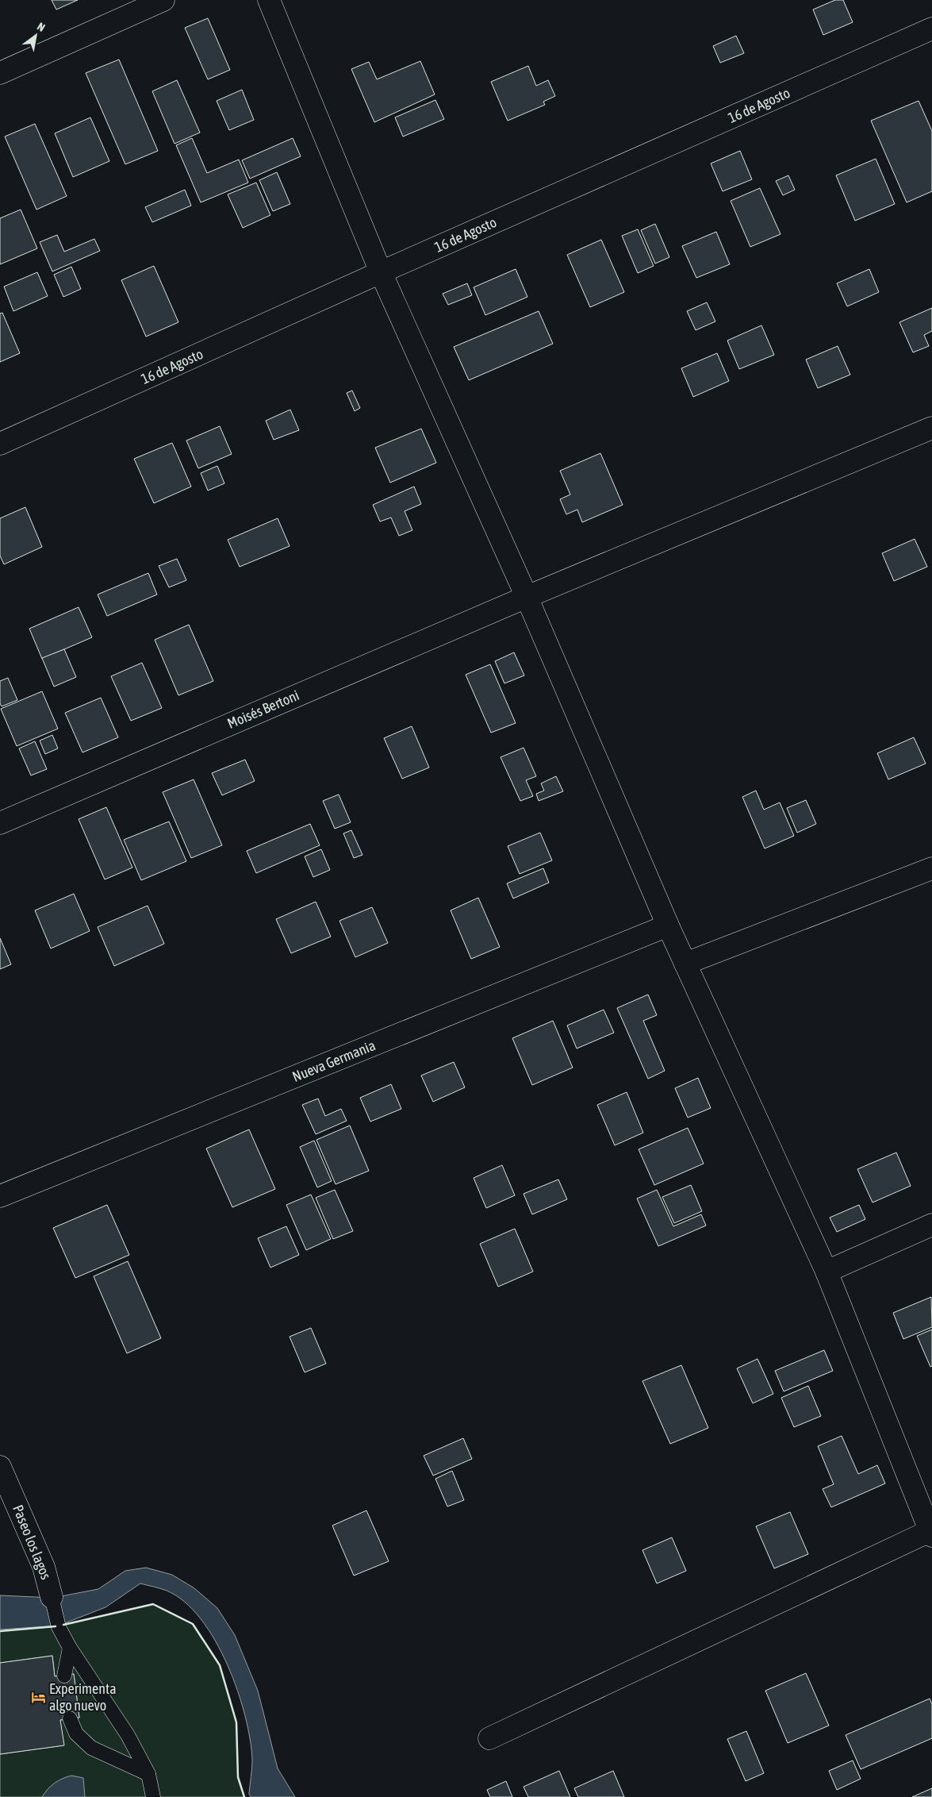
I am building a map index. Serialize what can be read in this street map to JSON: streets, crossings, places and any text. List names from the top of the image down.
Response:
{
  "streets": {
    "street": [
      "16 de Agosto",
      "Moisés Bertoni",
      "Nueva Germania",
      "Paseo los lagos"
    ]
  },
  "places": {
    "hotel": ["Experimenta algo nuevo"]
  },
  "north": "top right"
}
